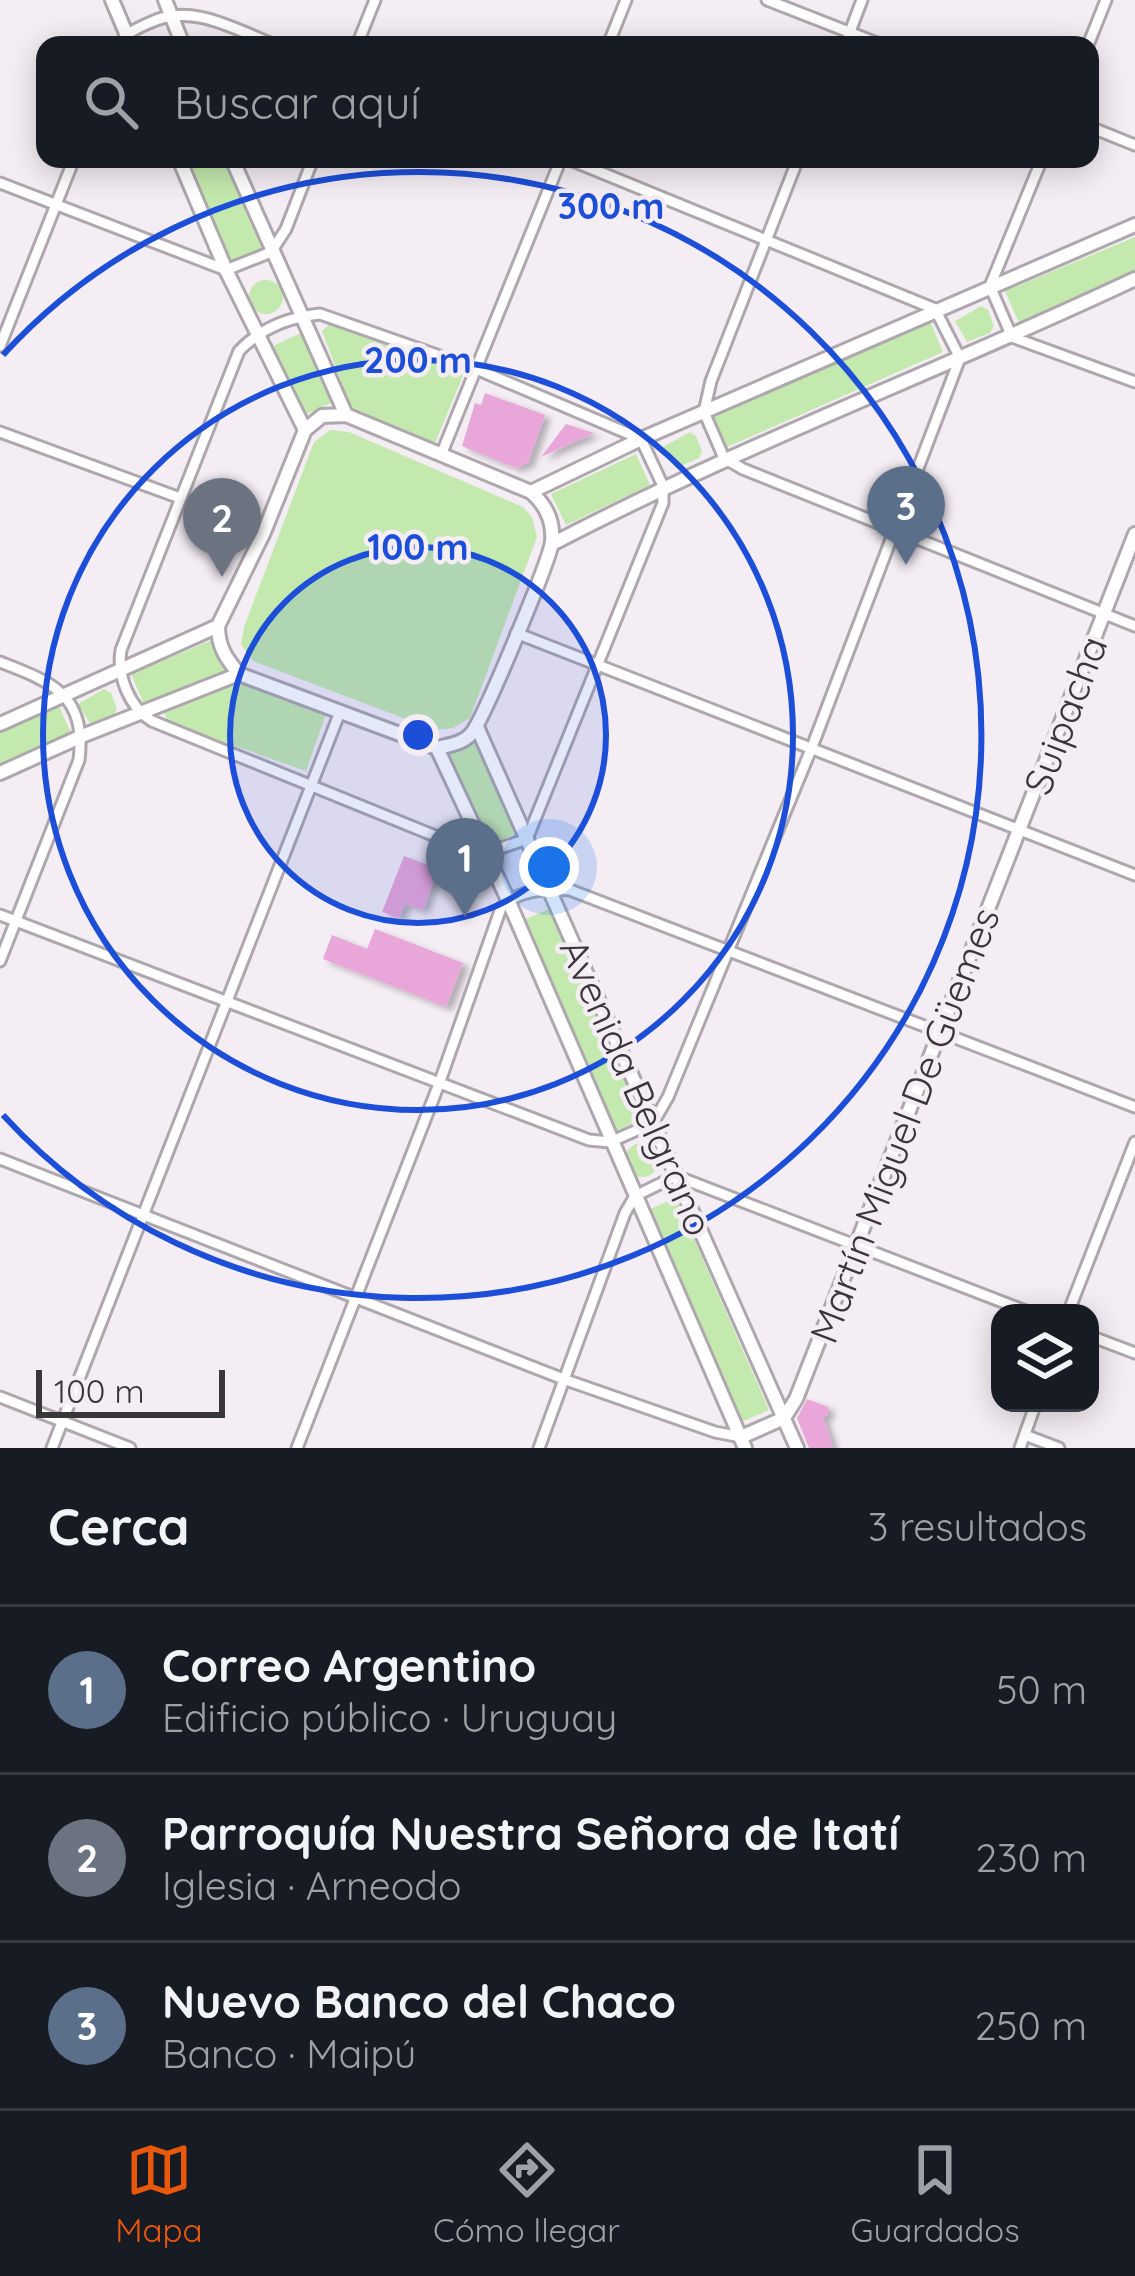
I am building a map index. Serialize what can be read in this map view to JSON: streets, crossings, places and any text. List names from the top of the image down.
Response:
{
  "streets": {
    "street": ["Suipacha", "Avenida Belgrano", "Martín Miguel De Güemes"]
  },
  "crossings": [
    ["Suipacha", "Martín Miguel De Güemes"],
    ["Avenida Belgrano", "Martín Miguel De Güemes"]
  ],
  "scale_bar": "100 m",
  "page": {
    "search": "Buscar aquí",
    "pins": ["3", "2", "1"],
    "scale": "100 m",
    "heading": ["Cerca", "3 resultados"],
    "list": [
      {
        "mark": "1",
        "name": "Correo Argentino",
        "note": "Edificio público · Uruguay",
        "value": "50 m"
      },
      {
        "mark": "2",
        "name": "Parroquía Nuestra Señora de Itatí",
        "note": "Iglesia · Arneodo",
        "value": "230 m"
      },
      {
        "mark": "3",
        "name": "Nuevo Banco del Chaco",
        "note": "Banco · Maipú",
        "value": "250 m"
      }
    ],
    "nav": ["Mapa", "Cómo llegar", "Guardados"]
  },
  "rings": ["300 m", "200 m", "100 m"]
}
